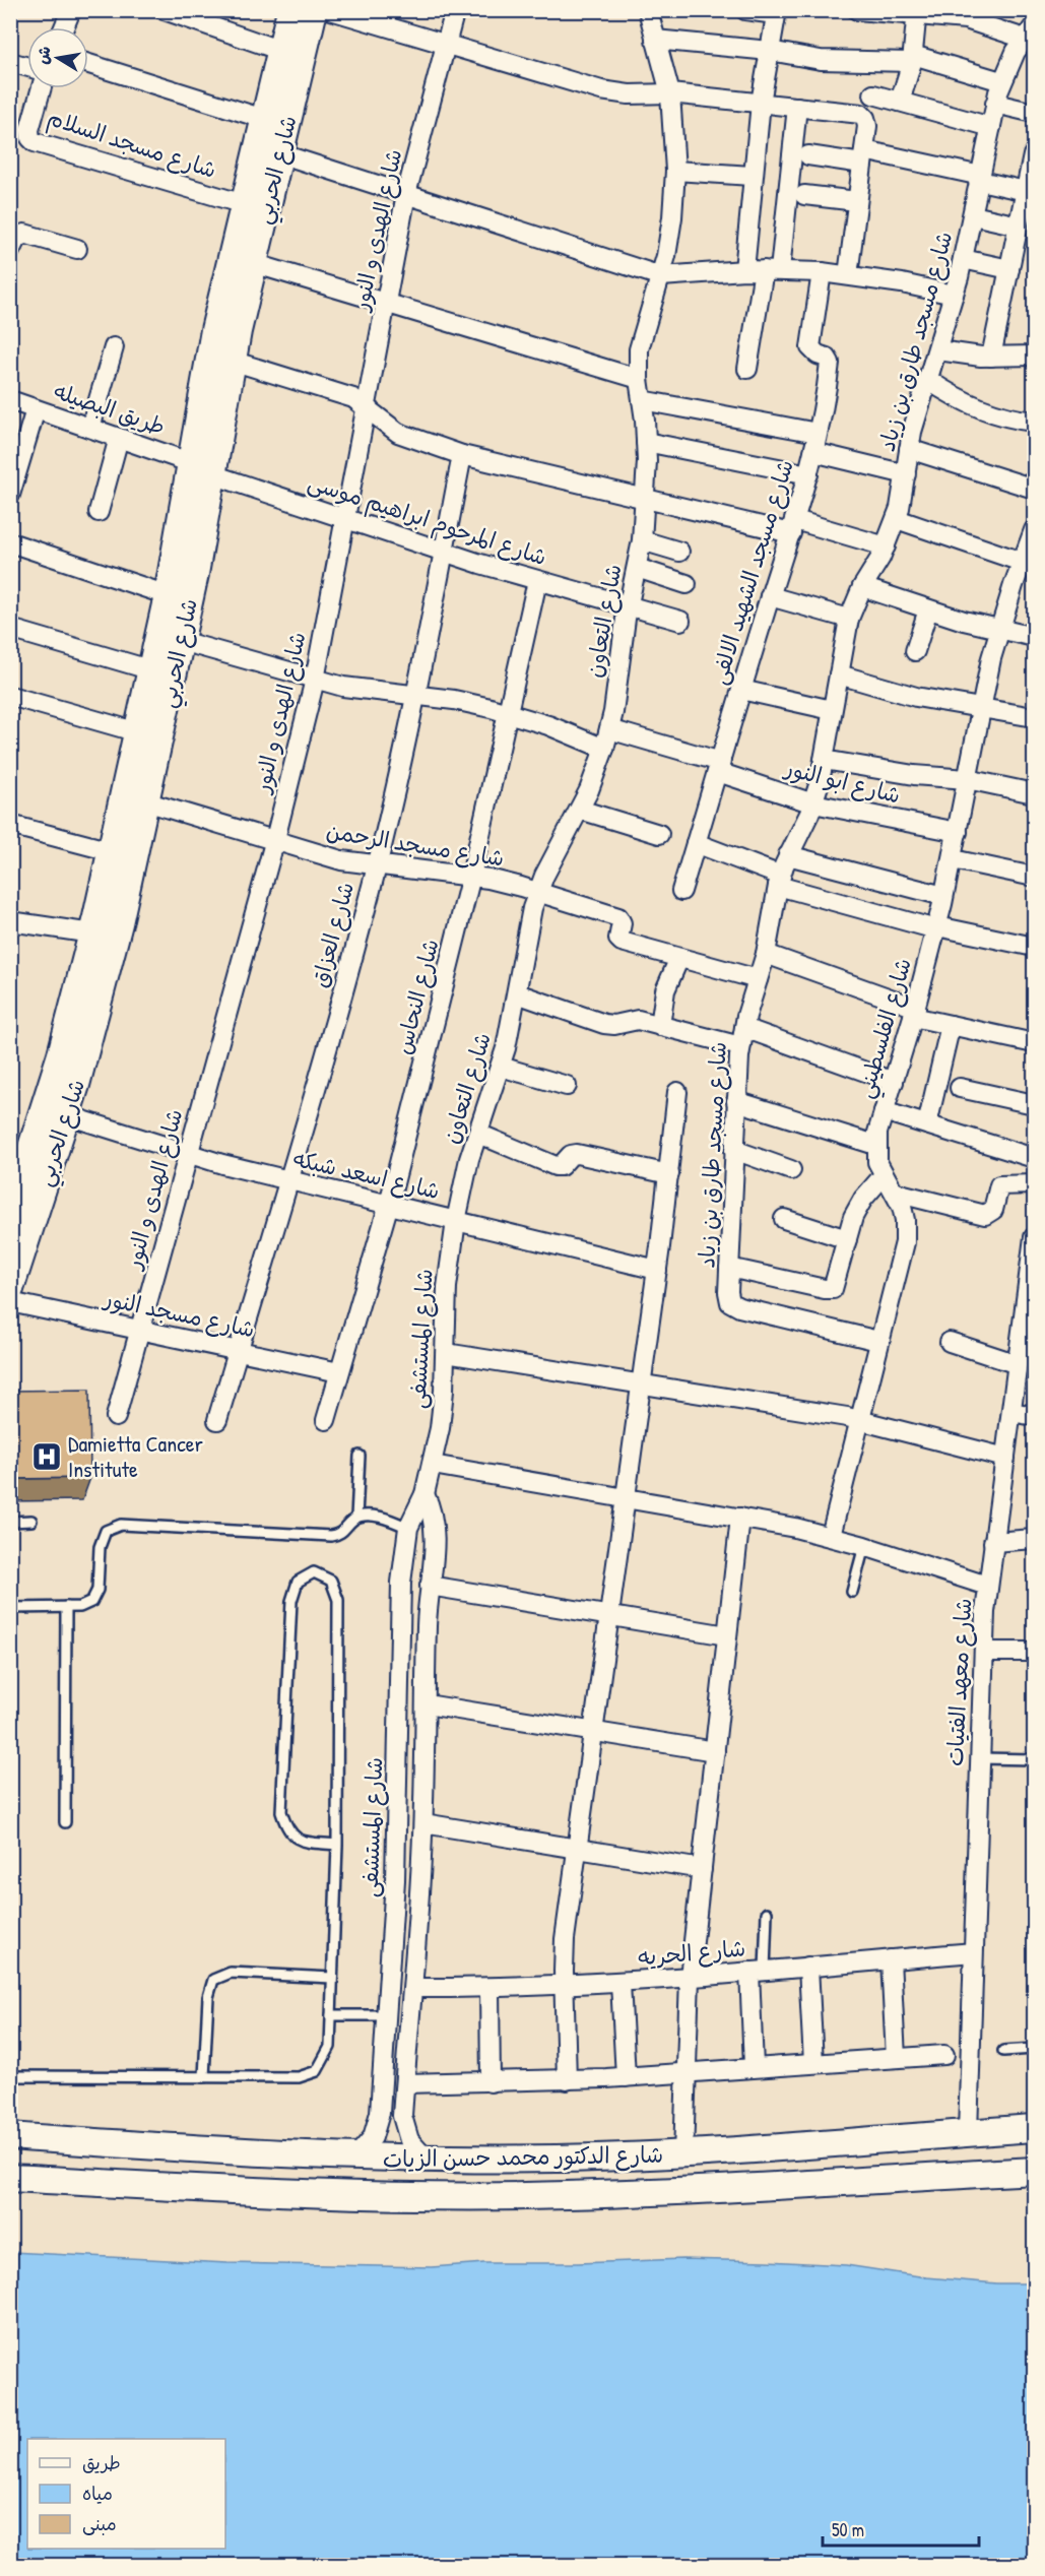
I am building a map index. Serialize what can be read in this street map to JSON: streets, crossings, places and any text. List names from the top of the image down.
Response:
{
  "streets": {
    "street": [
      "شارع مسجد السلام",
      "شارع الحربي",
      "شارع الهدى و النور",
      "شارع مسجد طارق بن زياد",
      "طريق البصيله",
      "شارع المرحوم ابراهيم موسى",
      "شارع مسجد الشهيد الالفى",
      "شارع التعاون",
      "شارع ابو النور",
      "شارع مسجد الرحمن",
      "شارع العزاق",
      "شارع النحاس",
      "شارع الفلسطيني",
      "شارع اسعد شبكه",
      "شارع مسجد النور",
      "شارع المستشفى",
      "شارع معهد الفتيات",
      "شارع الحريه",
      "شارع الدكتور محمد حسن الزيات"
    ]
  },
  "crossings": [
    ["شارع مسجد السلام", "شارع الحربي"],
    ["شارع الحربي", "طريق البصيله"],
    ["شارع الحربي", "شارع المرحوم ابراهيم موسى"],
    ["شارع الحربي", "شارع مسجد الرحمن"],
    ["شارع الحربي", "شارع اسعد شبكه"],
    ["شارع الهدى و النور", "شارع المرحوم ابراهيم موسى"],
    ["شارع الهدى و النور", "شارع مسجد الرحمن"],
    ["شارع الهدى و النور", "شارع اسعد شبكه"],
    ["شارع الهدى و النور", "شارع مسجد النور"],
    ["شارع مسجد طارق بن زياد", "شارع ابو النور"],
    ["شارع مسجد طارق بن زياد", "شارع الفلسطيني"],
    ["طريق البصيله", "شارع المرحوم ابراهيم موسى"],
    ["شارع المرحوم ابراهيم موسى", "شارع التعاون"],
    ["شارع المرحوم ابراهيم موسى", "شارع العزاق"],
    ["شارع المرحوم ابراهيم موسى", "شارع النحاس"],
    ["شارع مسجد الشهيد الالفى", "شارع ابو النور"],
    ["شارع التعاون", "شارع ابو النور"],
    ["شارع التعاون", "شارع مسجد الرحمن"],
    ["شارع التعاون", "شارع اسعد شبكه"],
    ["شارع التعاون", "شارع المستشفى"],
    ["شارع ابو النور", "شارع الفلسطيني"],
    ["شارع مسجد الرحمن", "شارع العزاق"],
    ["شارع مسجد الرحمن", "شارع النحاس"],
    ["شارع العزاق", "شارع اسعد شبكه"],
    ["شارع العزاق", "شارع مسجد النور"],
    ["شارع النحاس", "شارع اسعد شبكه"],
    ["شارع النحاس", "شارع مسجد النور"],
    ["شارع اسعد شبكه", "شارع المستشفى"],
    ["شارع المستشفى", "شارع الدكتور محمد حسن الزيات"],
    ["شارع معهد الفتيات", "شارع الحريه"],
    ["شارع معهد الفتيات", "شارع الدكتور محمد حسن الزيات"]
  ],
  "places": {
    "hospital": ["Damietta Cancer Institute"]
  },
  "legend": ["طريق", "مياه", "مبنى"],
  "scale_bar": "50 m",
  "north": "left"
}
